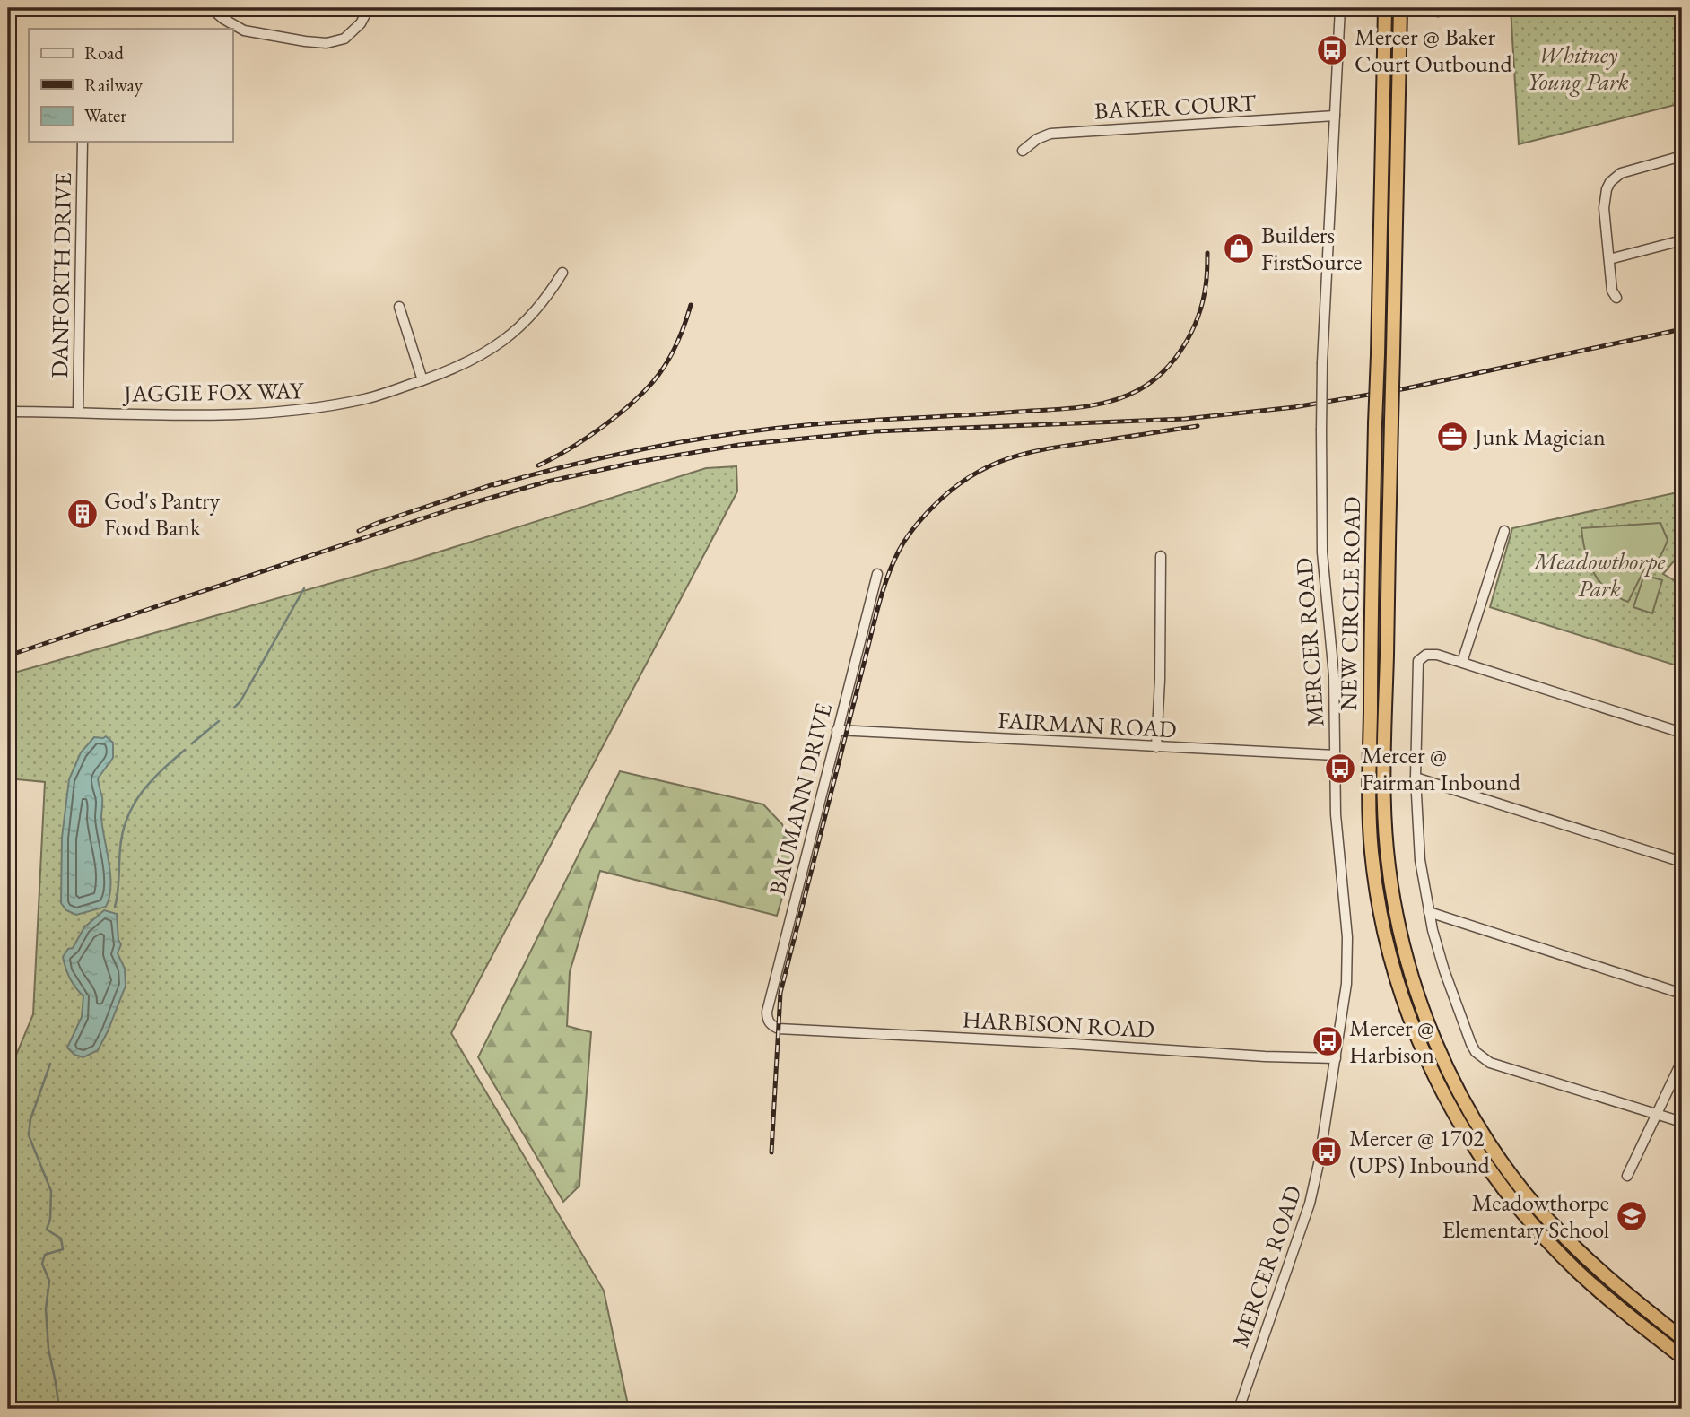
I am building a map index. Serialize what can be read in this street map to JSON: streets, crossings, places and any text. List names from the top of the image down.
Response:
{
  "streets": {
    "highway": ["NEW CIRCLE ROAD"],
    "street": [
      "BAKER COURT",
      "DANFORTH DRIVE",
      "JAGGIE FOX WAY",
      "MERCER ROAD",
      "FAIRMAN ROAD",
      "BAUMANN DRIVE",
      "HARBISON ROAD"
    ]
  },
  "crossings": [
    ["BAKER COURT", "MERCER ROAD"],
    ["DANFORTH DRIVE", "JAGGIE FOX WAY"],
    ["MERCER ROAD", "FAIRMAN ROAD"],
    ["MERCER ROAD", "HARBISON ROAD"],
    ["FAIRMAN ROAD", "BAUMANN DRIVE"],
    ["BAUMANN DRIVE", "HARBISON ROAD"]
  ],
  "parks": ["Whitney Young Park", "Meadowthorpe Park"],
  "places": {
    "bus stop": [
      "Mercer @ Baker Court Outbound",
      "Mercer @ Fairman Inbound",
      "Mercer @ Harbison",
      "Mercer @ 1702 (UPS) Inbound"
    ],
    "shop": ["Builders FirstSource"],
    "office": ["Junk Magician"],
    "building": ["God's Pantry Food Bank"],
    "school or university": ["Meadowthorpe Elementary School"]
  },
  "legend": ["Road", "Railway", "Water"]
}
